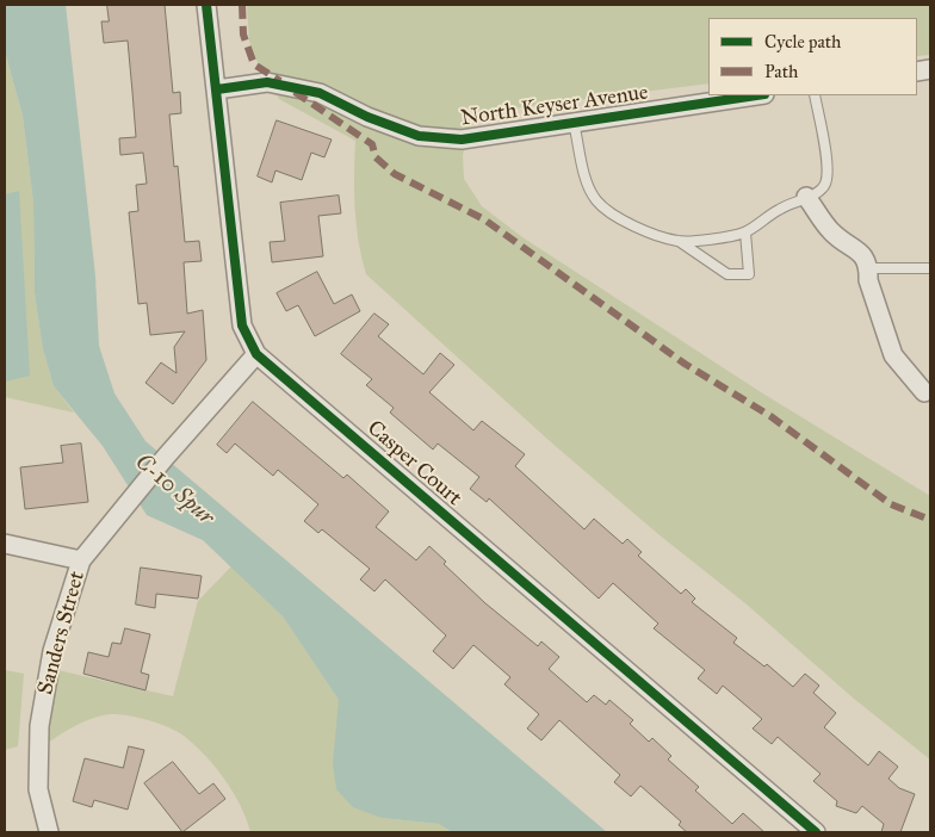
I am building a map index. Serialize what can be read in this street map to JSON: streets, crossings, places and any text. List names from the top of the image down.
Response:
{
  "streets": {
    "street": ["North Keyser Avenue", "Casper Court", "Sanders Street"]
  },
  "crossings": [
    ["North Keyser Avenue", "Casper Court"],
    ["Casper Court", "Sanders Street"]
  ],
  "water": ["C-10 Spur"],
  "legend": ["Cycle path", "Path"]
}
